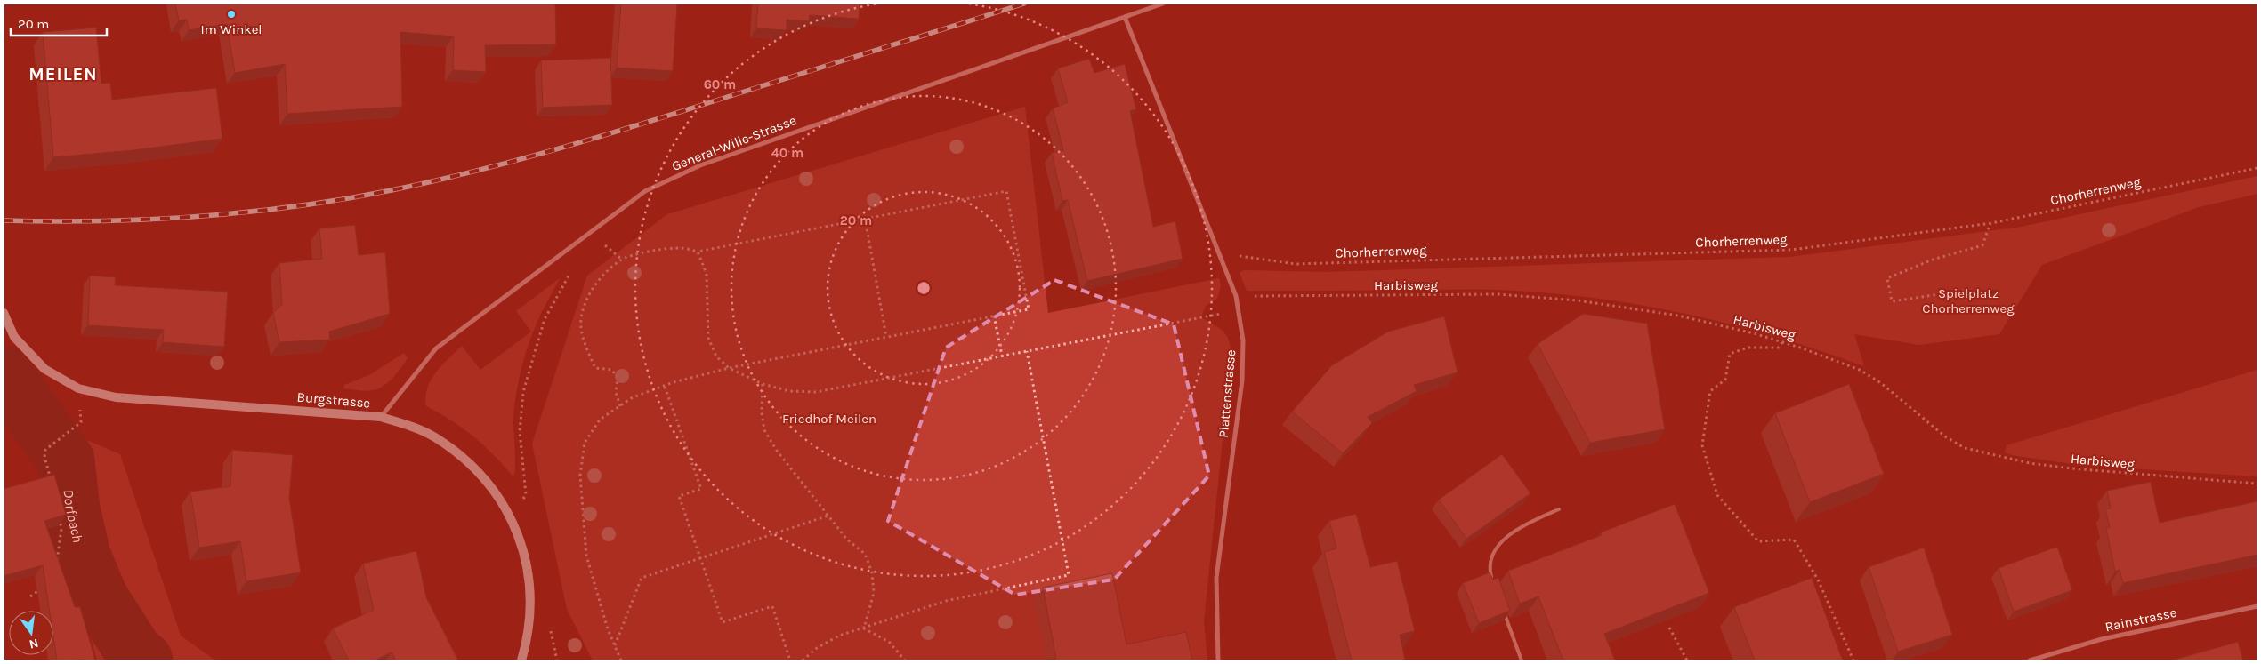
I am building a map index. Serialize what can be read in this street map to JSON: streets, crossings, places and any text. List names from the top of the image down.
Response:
{
  "streets": {
    "street": [
      "General-Wille-Strasse",
      "Plattenstrasse",
      "Burgstrasse",
      "Rainstrasse"
    ],
    "path": ["Chorherrenweg", "Harbisweg"]
  },
  "crossings": [
    ["General-Wille-Strasse", "Plattenstrasse"],
    ["General-Wille-Strasse", "Burgstrasse"],
    ["Chorherrenweg", "Plattenstrasse"],
    ["Harbisweg", "Plattenstrasse"]
  ],
  "districts": ["MEILEN"],
  "water": ["Dorfbach"],
  "parks": ["Spielplatz Chorherrenweg", "Friedhof Meilen"],
  "places": ["Im Winkel"],
  "scale_bar": "20 m",
  "north": "bottom",
  "rings": ["60 m", "40 m", "20 m"]
}
